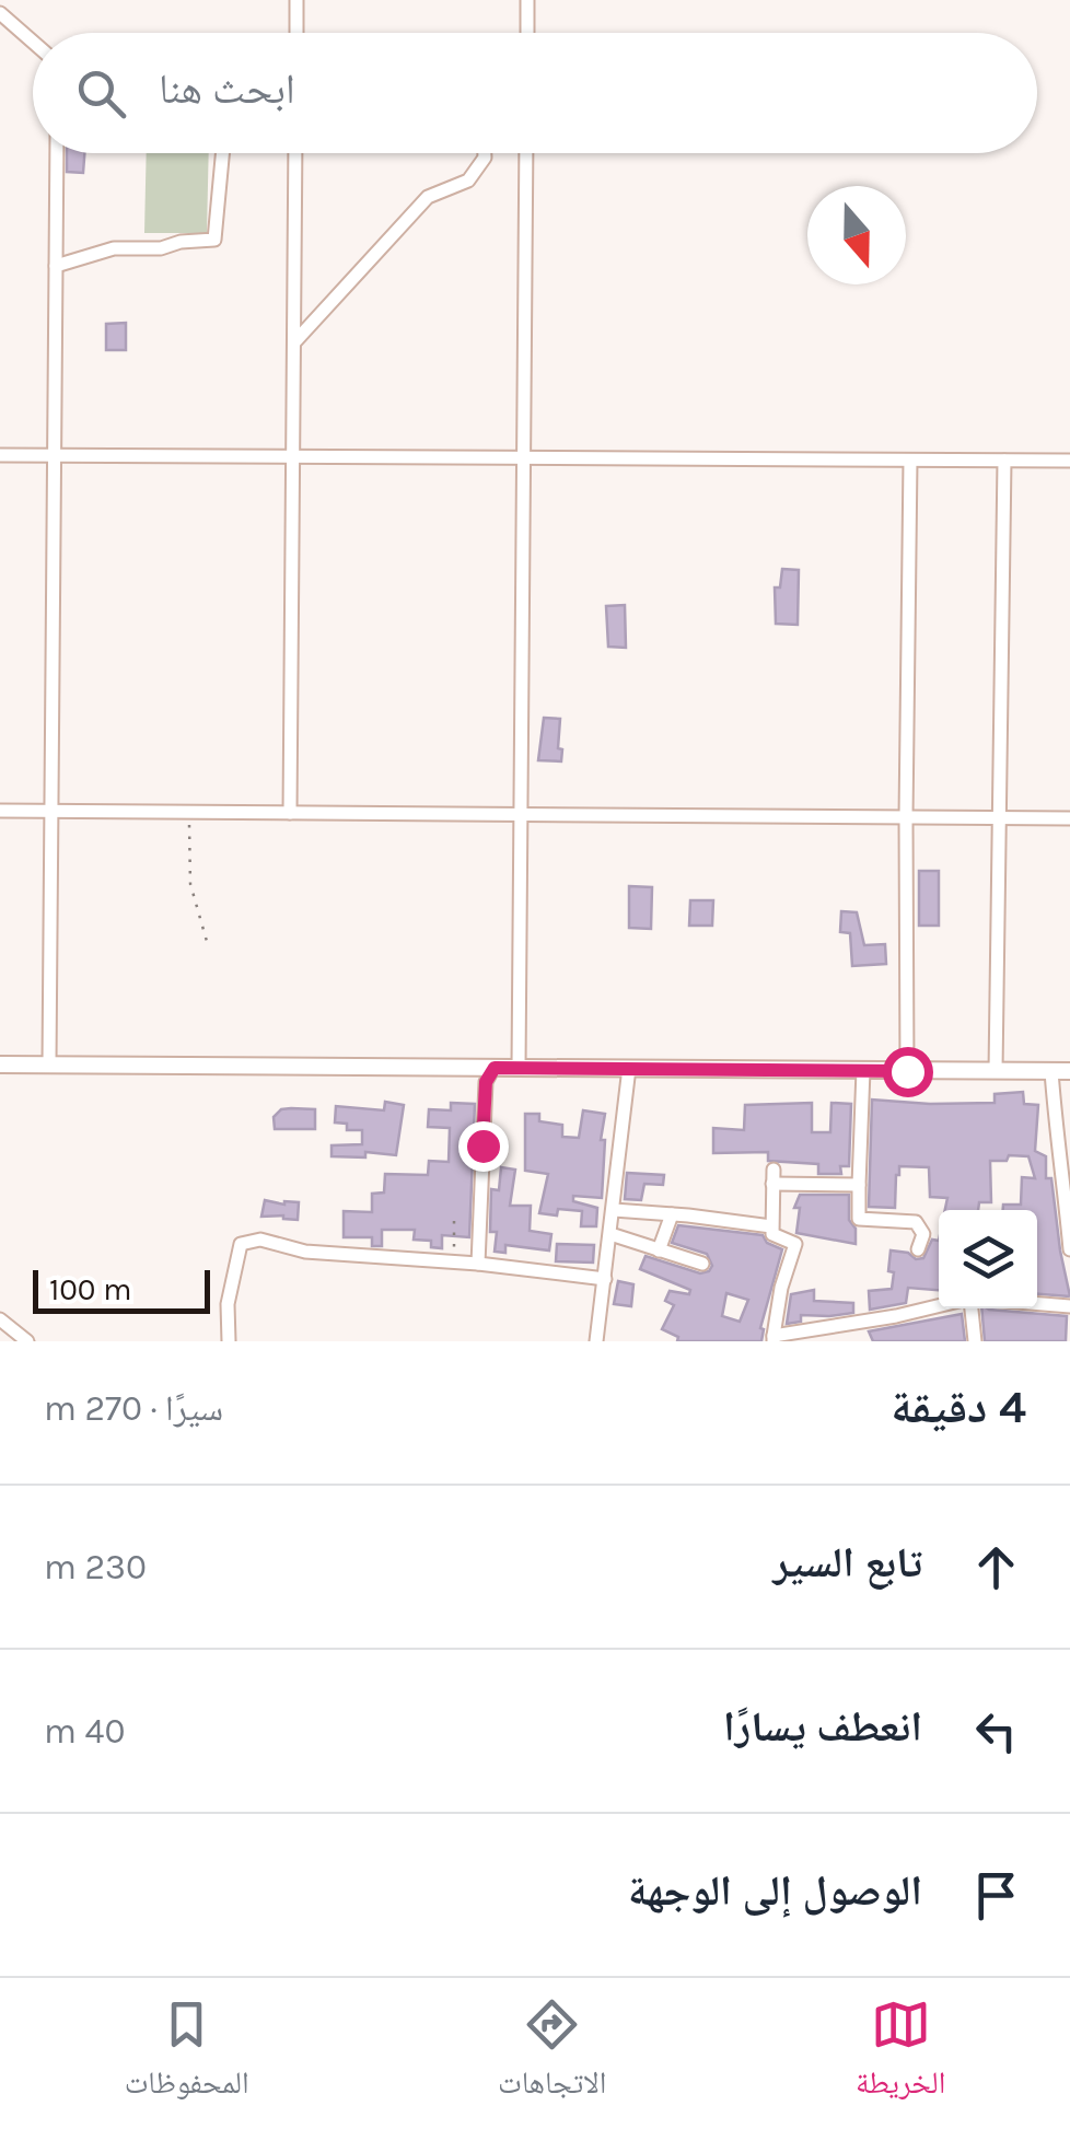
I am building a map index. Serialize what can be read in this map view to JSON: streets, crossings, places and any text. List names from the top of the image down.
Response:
{
  "scale_bar": "100 m",
  "north": "bottom",
  "page": {
    "search": "ابحث هنا",
    "scale": "100 m",
    "heading": ["4 دقيقة", "سيرًا · 270 m"],
    "list": [
      ["تابع السير", "230 m"],
      ["انعطف يسارًا", "40 m"],
      "الوصول إلى الوجهة"
    ],
    "nav": ["الخريطة", "الاتجاهات", "المحفوظات"]
  }
}
